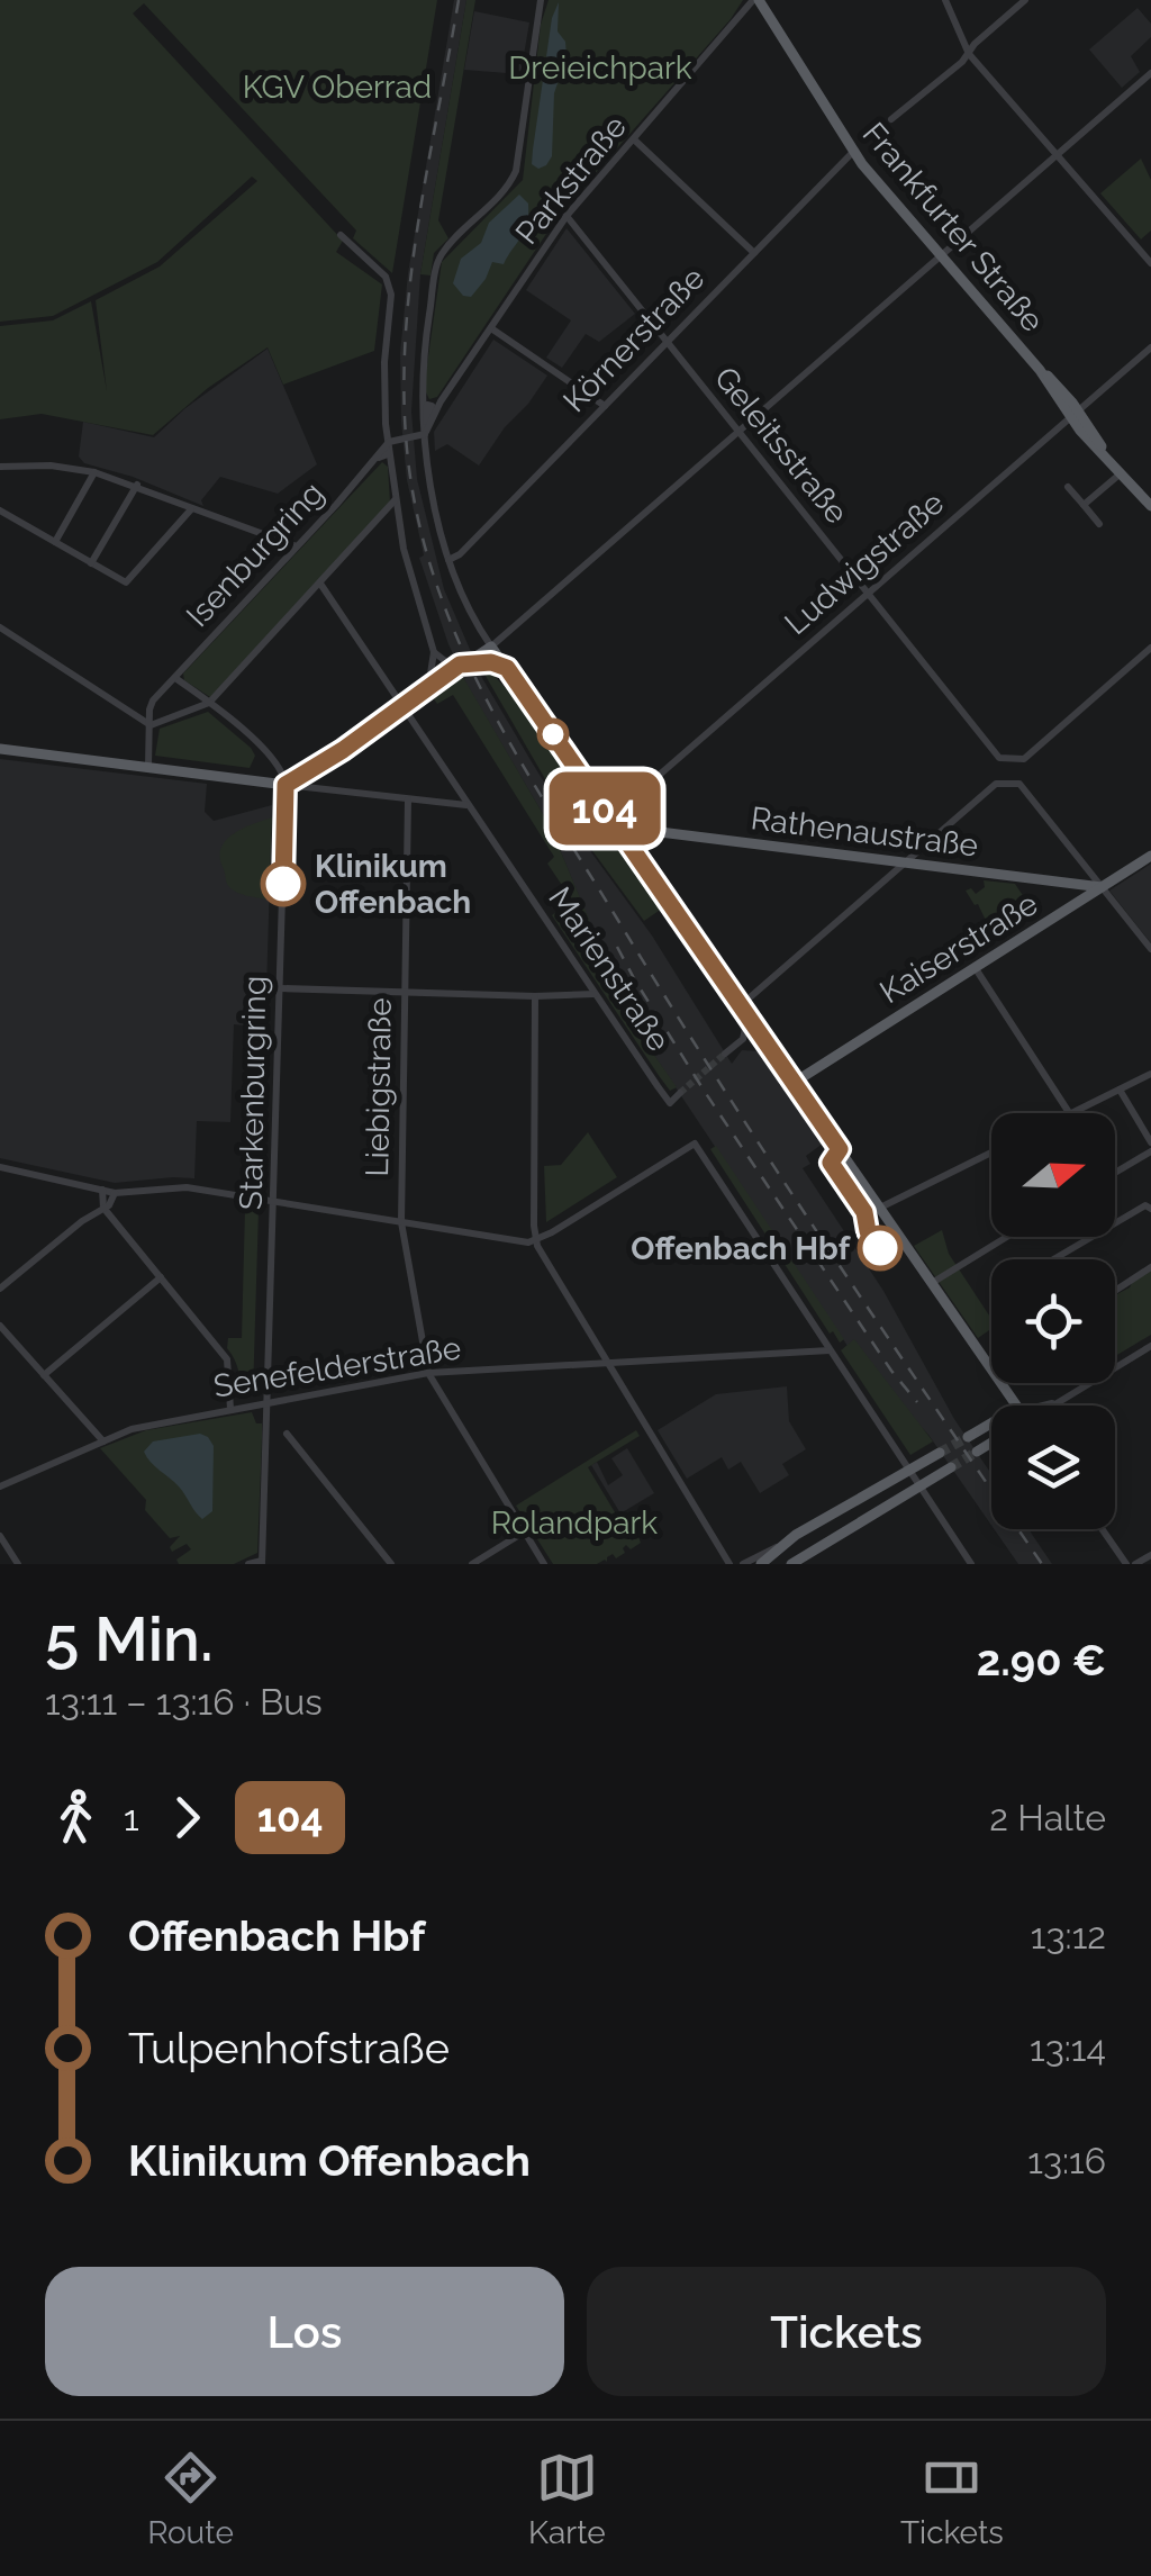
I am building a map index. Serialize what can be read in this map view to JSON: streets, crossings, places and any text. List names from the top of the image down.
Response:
{
  "streets": {
    "main road": ["Frankfurter Straße", "Rathenaustraße", "Kaiserstraße"],
    "street": [
      "Parkstraße",
      "Körnerstraße",
      "Geleitsstraße",
      "Isenburgring",
      "Ludwigstraße",
      "Marienstraße",
      "Liebigstraße",
      "Starkenburgring",
      "Senefelderstraße"
    ]
  },
  "crossings": [
    ["Parkstraße", "Frankfurter Straße"],
    ["Parkstraße", "Geleitsstraße"],
    ["Frankfurter Straße", "Körnerstraße"],
    ["Frankfurter Straße", "Ludwigstraße"],
    ["Körnerstraße", "Geleitsstraße"],
    ["Geleitsstraße", "Ludwigstraße"],
    ["Rathenaustraße", "Kaiserstraße"],
    ["Liebigstraße", "Senefelderstraße"],
    ["Starkenburgring", "Senefelderstraße"]
  ],
  "parks": ["Dreieichpark", "KGV Oberrad", "Rolandpark"],
  "places": ["Klinikum Offenbach", "Offenbach Hbf"],
  "lines": ["bus line 104"],
  "north": "right",
  "page": {
    "on_map": "104",
    "heading": ["5 Min.", "13:11 – 13:16 · Bus", "2.90 €"],
    "legs": ["1", "104", "2 Halte"],
    "list": [
      {
        "name": "Offenbach Hbf",
        "value": "13:12"
      },
      {
        "name": "Tulpenhofstraße",
        "value": "13:14"
      },
      {
        "name": "Klinikum Offenbach",
        "value": "13:16"
      }
    ],
    "buttons": ["Los", "Tickets"],
    "tabs": ["Route", "Karte", "Tickets"]
  }
}
